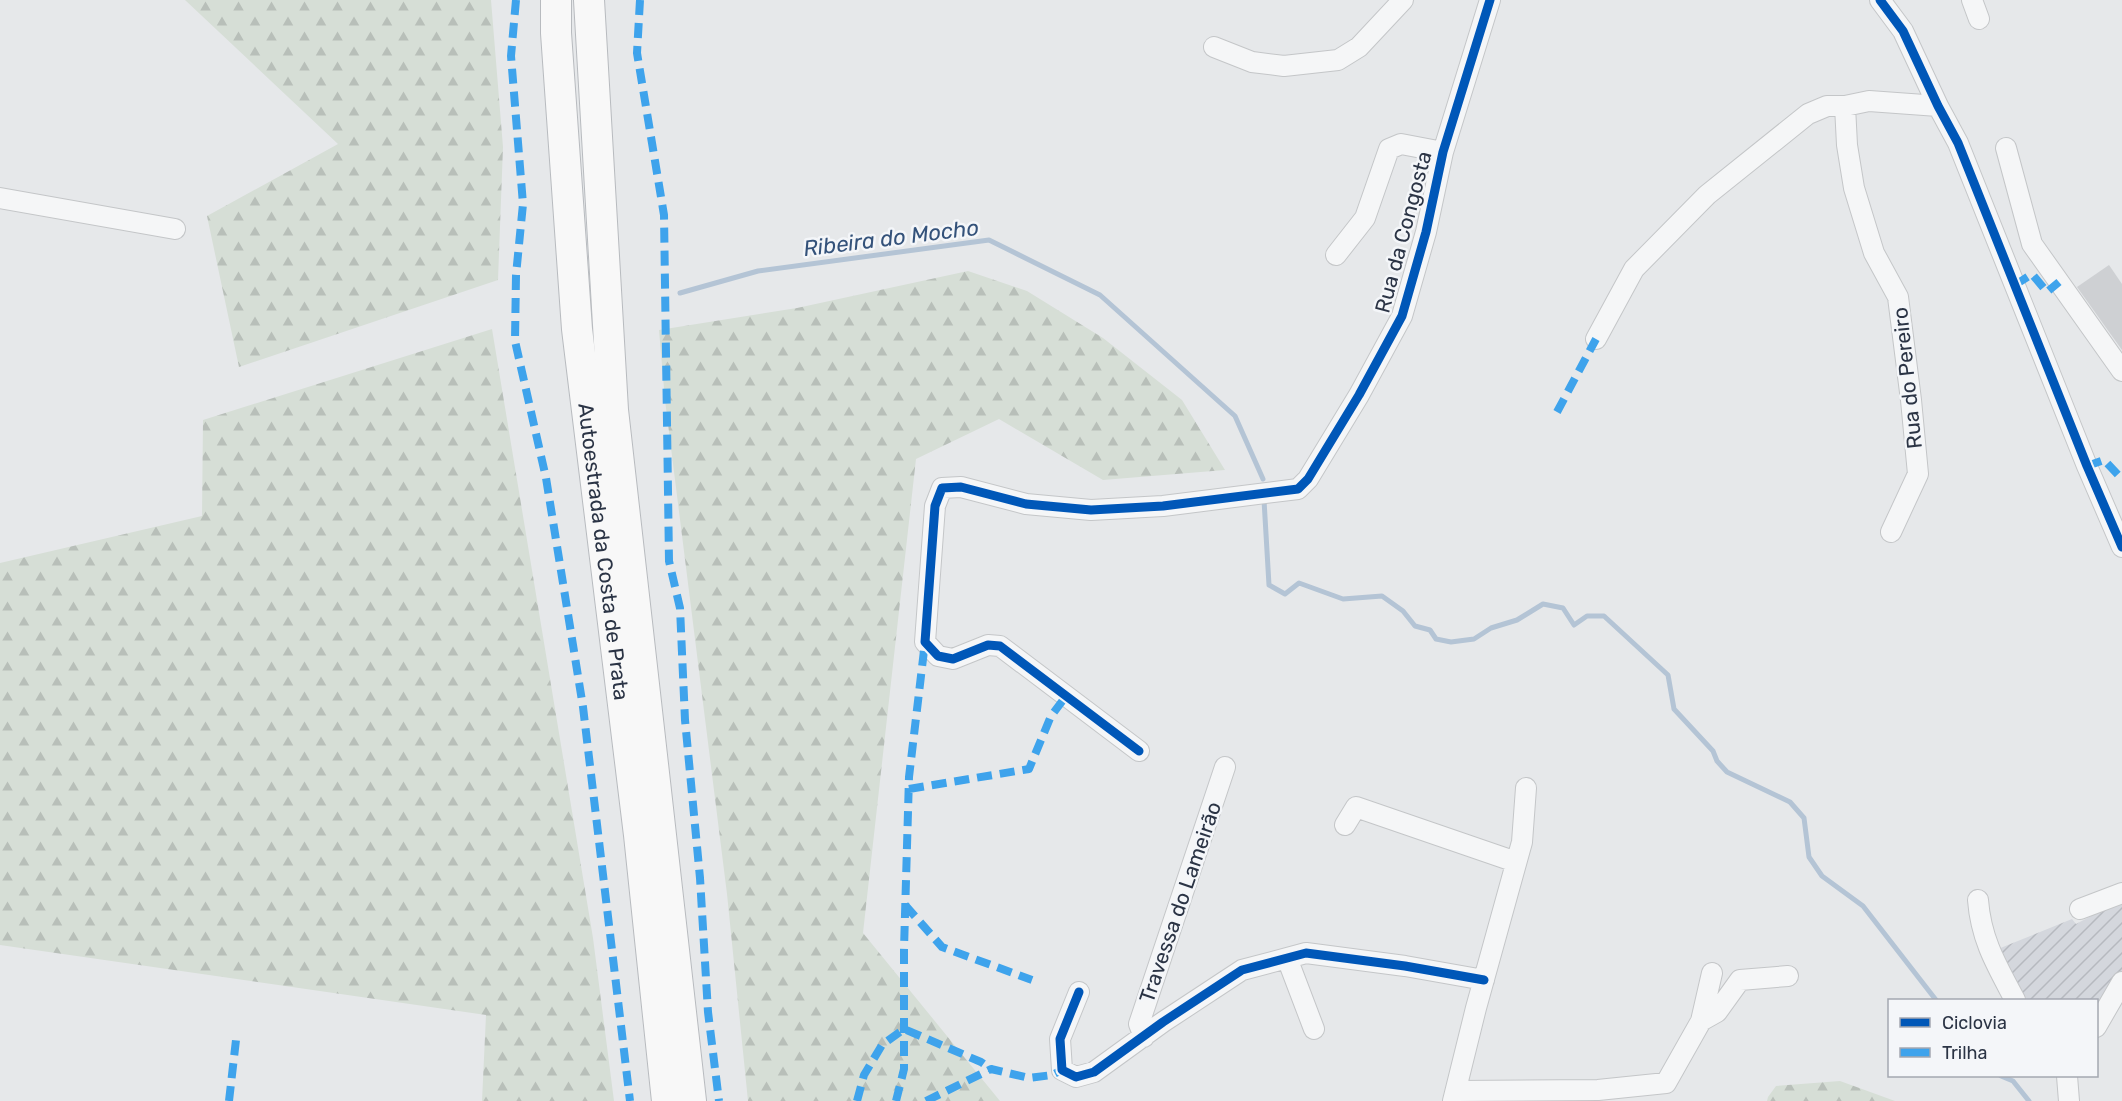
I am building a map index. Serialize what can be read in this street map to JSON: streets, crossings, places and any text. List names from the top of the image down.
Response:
{
  "streets": {
    "highway": ["Autoestrada da Costa de Prata"],
    "street": ["Rua da Congosta", "Rua do Pereiro", "Travessa do Lameirão"]
  },
  "water": ["Ribeira do Mocho"],
  "legend": ["Ciclovia", "Trilha"]
}
